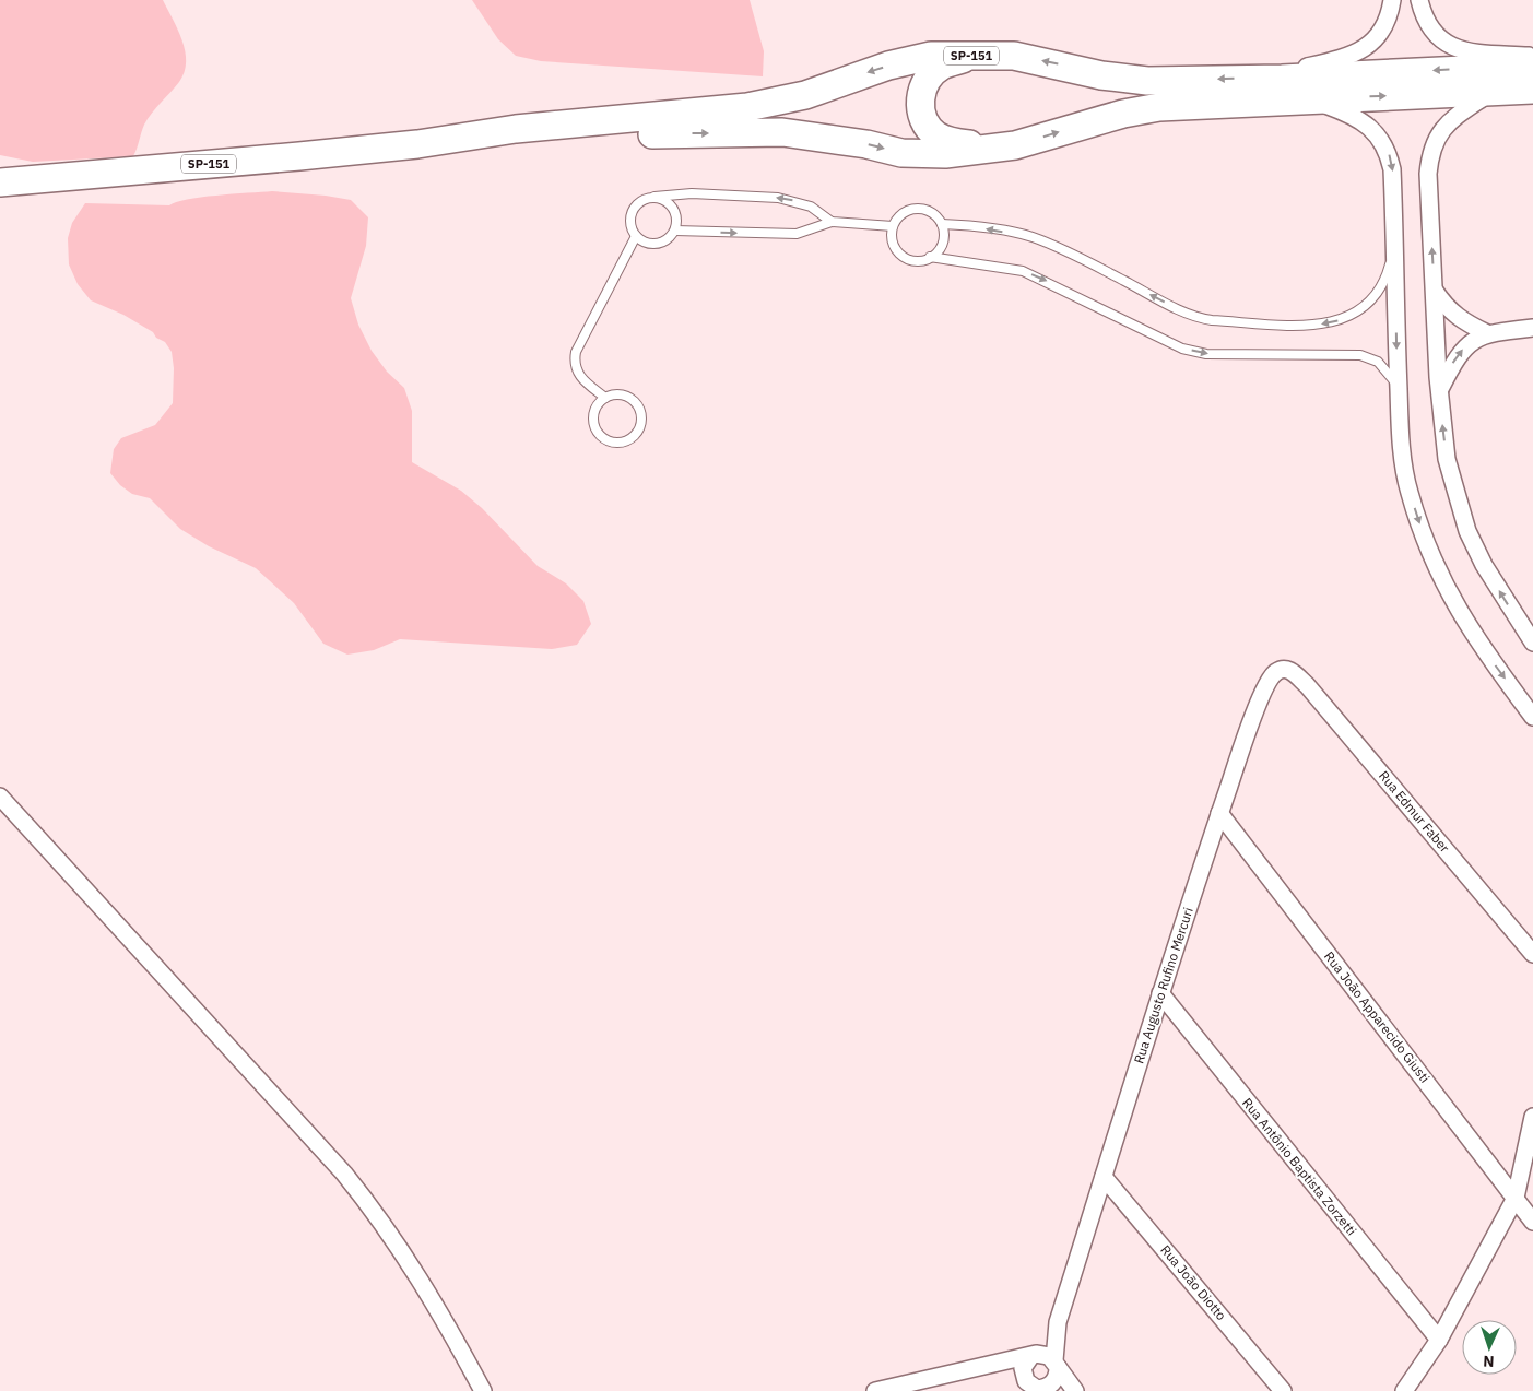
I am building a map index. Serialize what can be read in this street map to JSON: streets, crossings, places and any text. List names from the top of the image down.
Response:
{
  "streets": {
    "main road": ["SP-151"],
    "street": [
      "Rua Edmur Faber",
      "Rua Augusto Rufino Mercuri",
      "Rua João Apparecido Giusti",
      "Rua Antônio Baptista Zorzetti",
      "Rua João Diotto"
    ]
  },
  "crossings": [
    ["Rua Edmur Faber", "Rua Augusto Rufino Mercuri"],
    ["Rua Augusto Rufino Mercuri", "Rua João Apparecido Giusti"],
    ["Rua Augusto Rufino Mercuri", "Rua Antônio Baptista Zorzetti"],
    ["Rua Augusto Rufino Mercuri", "Rua João Diotto"]
  ],
  "north": "bottom"
}
